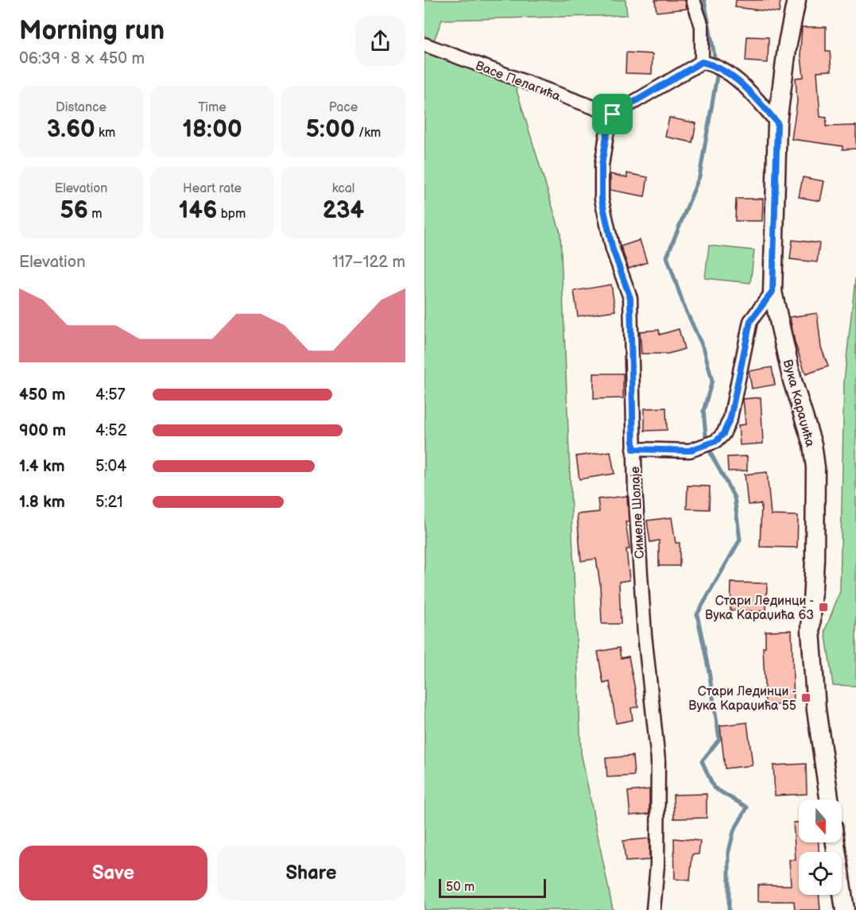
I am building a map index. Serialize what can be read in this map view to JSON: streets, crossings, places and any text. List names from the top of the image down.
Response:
{
  "streets": {
    "street": ["Васе Пелагића", "Вука Караџића", "Симеле Шолаје"]
  },
  "crossings": [
    ["Васе Пелагића", "Симеле Шолаје"]
  ],
  "places": {
    "transit": ["Стари Лединци - Вука Караџића 63", "Стари Лединци - Вука Караџића 55"]
  },
  "scale_bar": "50 m",
  "north": "bottom",
  "page": {
    "heading": ["Morning run", "06:39 · 8 × 450 m"],
    "stats": [
      ["Distance", "3.60 km"],
      ["Time", "18:00"],
      ["Pace", "5:00 /km"],
      ["Elevation", "56 m"],
      ["Heart rate", "146 bpm"],
      ["kcal", "234"]
    ],
    "chart": ["Elevation", "117–122 m"],
    "list": [
      {
        "name": "450 m",
        "note": "4:57"
      },
      {
        "name": "900 m",
        "note": "4:52"
      },
      {
        "name": "1.4 km",
        "note": "5:04"
      },
      {
        "name": "1.8 km",
        "note": "5:21"
      }
    ],
    "buttons": ["Save", "Share"],
    "scale": "50 m"
  }
}
